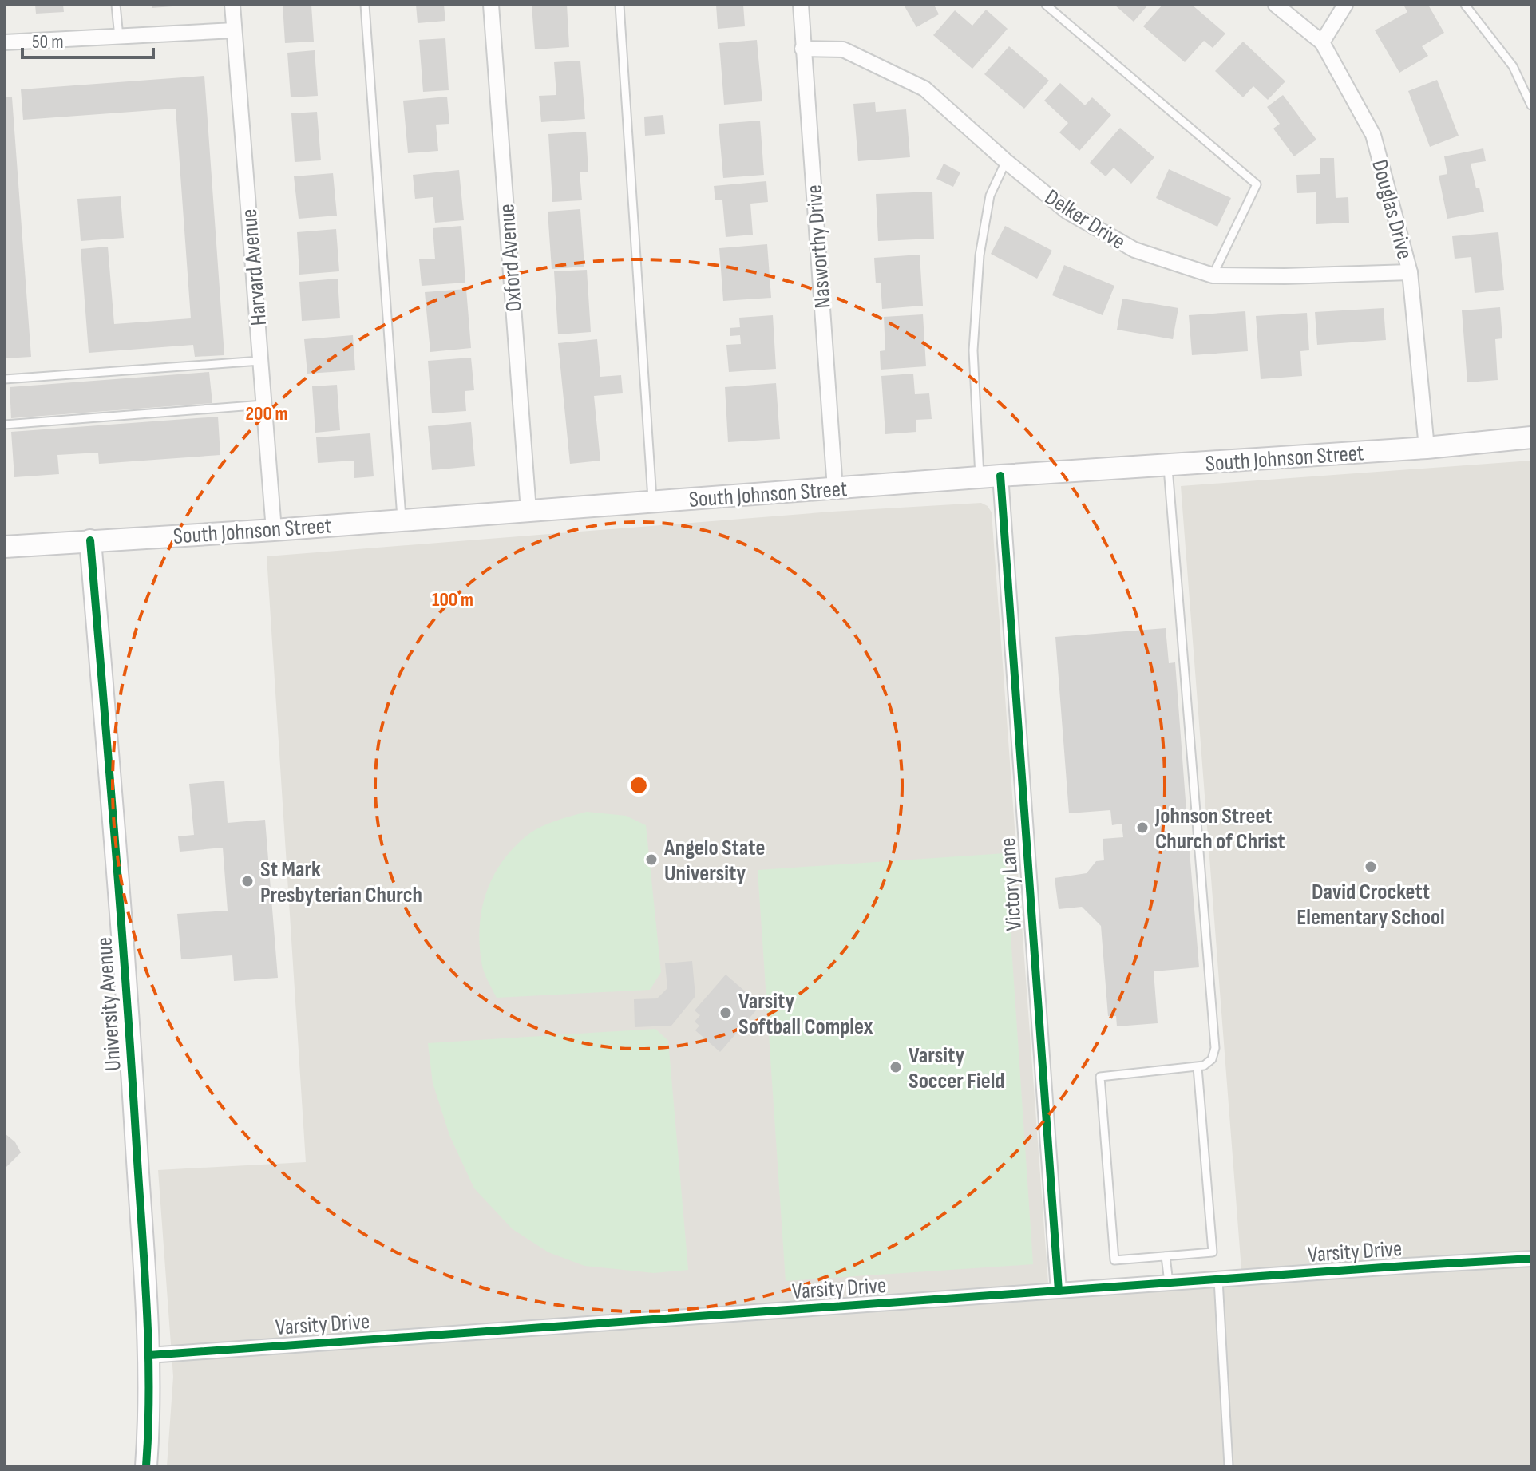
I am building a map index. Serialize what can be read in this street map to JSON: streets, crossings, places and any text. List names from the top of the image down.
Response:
{
  "streets": {
    "main road": ["South Johnson Street", "University Avenue"],
    "street": [
      "Douglas Drive",
      "Delker Drive",
      "Nasworthy Drive",
      "Oxford Avenue",
      "Harvard Avenue",
      "Victory Lane",
      "Varsity Drive"
    ]
  },
  "crossings": [
    ["Douglas Drive", "Delker Drive"],
    ["Douglas Drive", "South Johnson Street"],
    ["Delker Drive", "Nasworthy Drive"],
    ["Nasworthy Drive", "South Johnson Street"],
    ["Oxford Avenue", "South Johnson Street"],
    ["Harvard Avenue", "South Johnson Street"],
    ["South Johnson Street", "Victory Lane"],
    ["South Johnson Street", "University Avenue"],
    ["Victory Lane", "Varsity Drive"],
    ["University Avenue", "Varsity Drive"]
  ],
  "places": [
    "Johnson Street Church of Christ",
    "Angelo State University",
    "David Crockett Elementary School",
    "St Mark Presbyterian Church",
    "Varsity Softball Complex",
    "Varsity Soccer Field"
  ],
  "scale_bar": "50 m",
  "rings": ["200 m", "100 m"]
}
